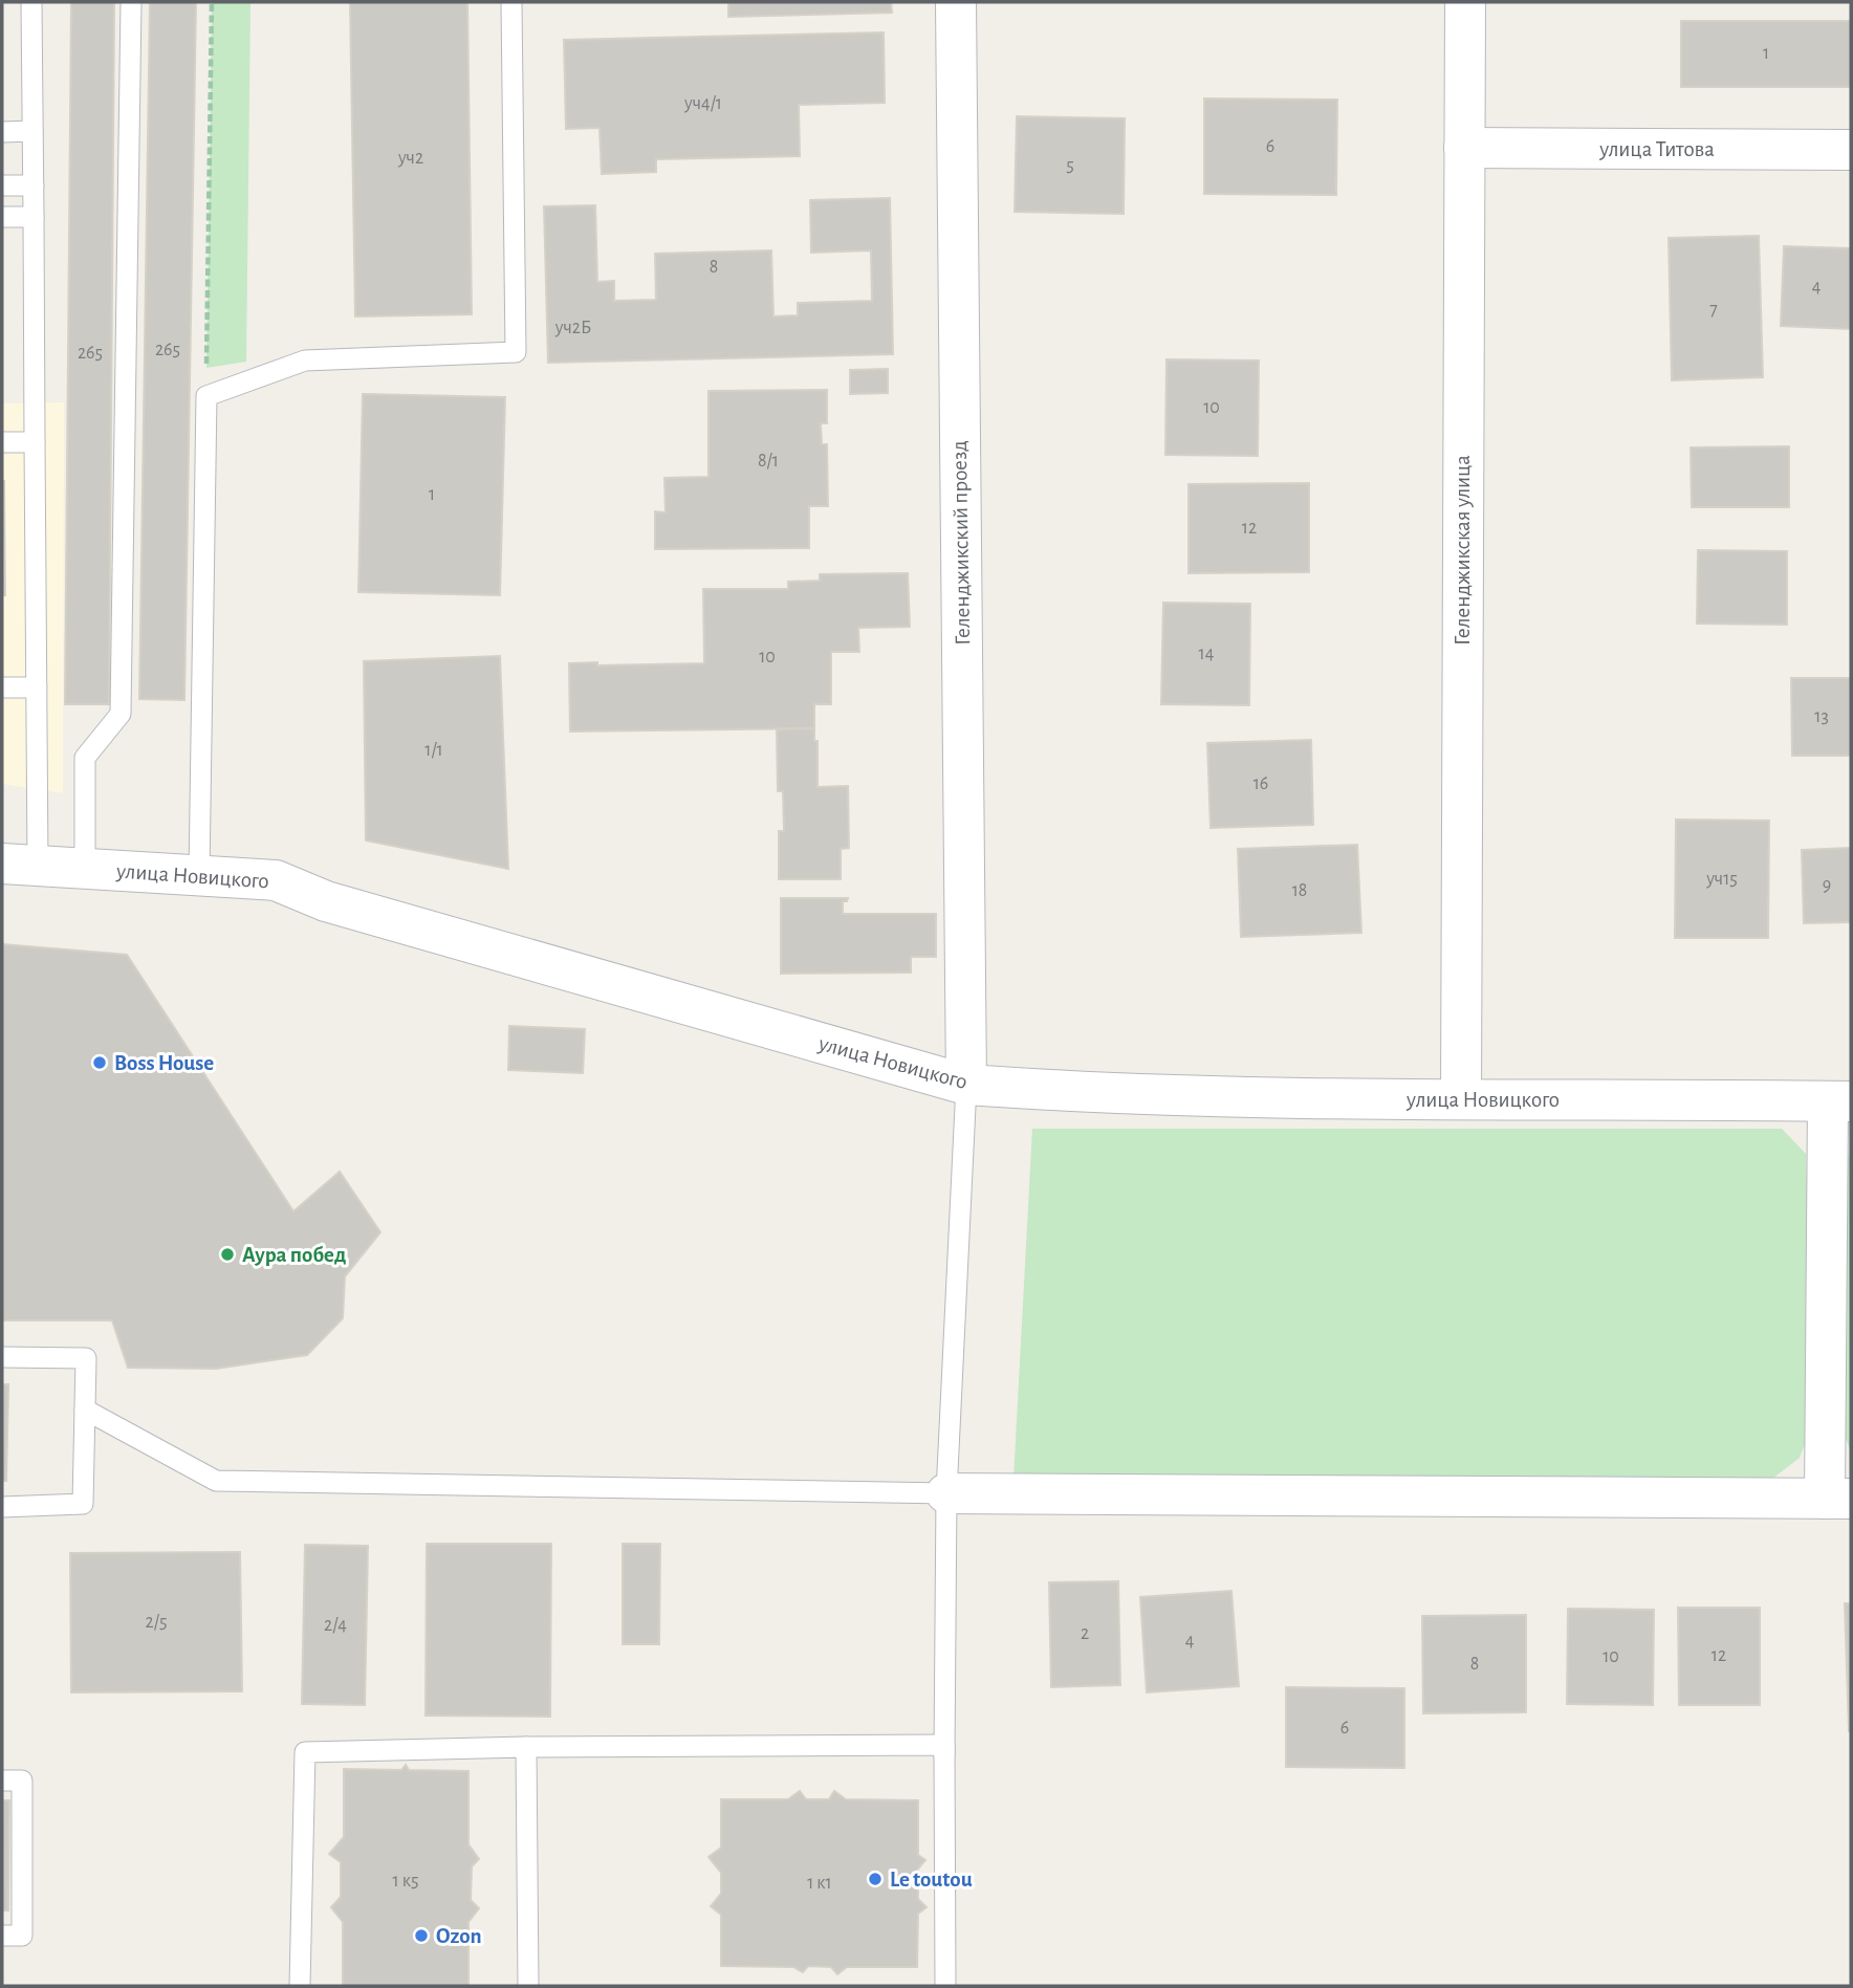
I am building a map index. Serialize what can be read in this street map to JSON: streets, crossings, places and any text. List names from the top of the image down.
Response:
{
  "streets": {
    "street": [
      "улица Титова",
      "Геленджикский проезд",
      "Геленджикская улица",
      "улица Новицкого"
    ]
  },
  "crossings": [
    ["улица Титова", "Геленджикская улица"],
    ["Геленджикский проезд", "улица Новицкого"],
    ["Геленджикская улица", "улица Новицкого"]
  ],
  "places": [
    "Boss House",
    "Аура побед",
    "Le toutou",
    "Ozon"
  ],
  "house_numbers": [
    "1",
    "уч4/1",
    "6",
    "уч2",
    "5",
    "8",
    "4",
    "7",
    "уч2Б",
    "265",
    "265",
    "10",
    "8/1",
    "1",
    "12",
    "14",
    "10",
    "13",
    "1/1",
    "16",
    "уч15",
    "9",
    "18",
    "2/5",
    "2/4",
    "2",
    "4",
    "12",
    "10",
    "8",
    "6",
    "1 к5",
    "1 к1"
  ]
}
